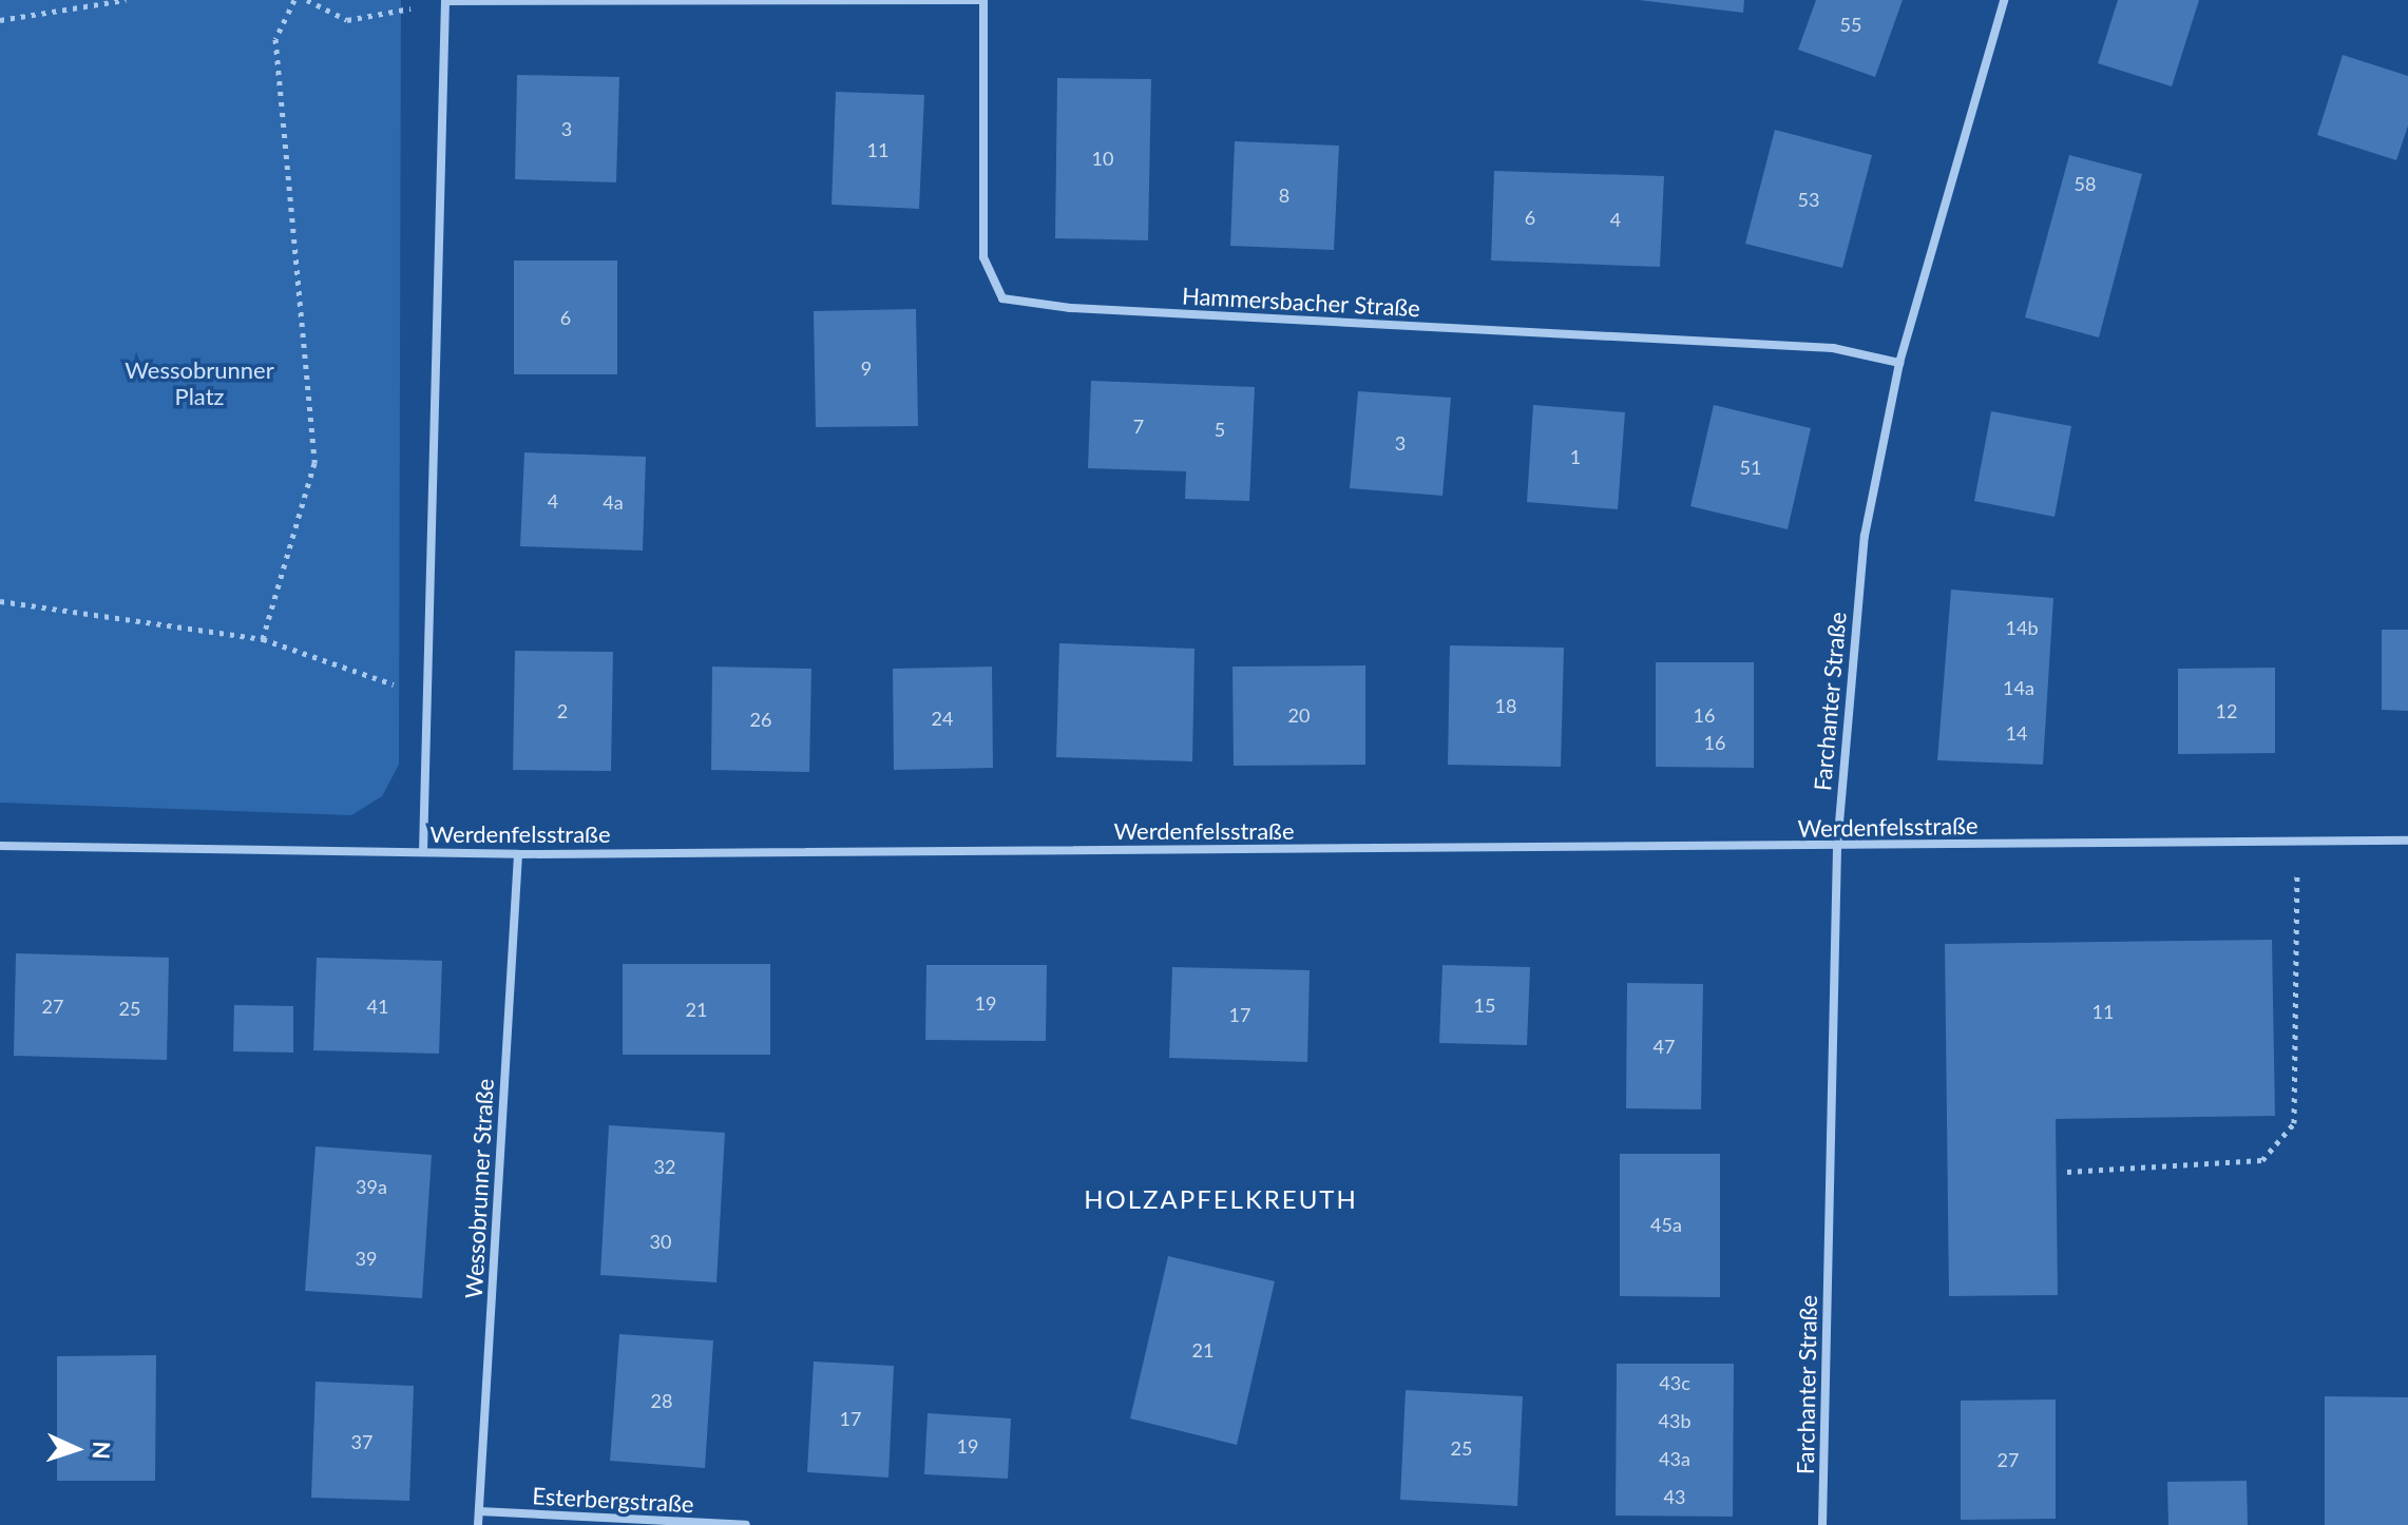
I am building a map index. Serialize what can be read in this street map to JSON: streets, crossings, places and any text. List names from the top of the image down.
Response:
{
  "streets": {
    "street": [
      "Hammersbacher Straße",
      "Farchanter Straße",
      "Werdenfelsstraße",
      "Wessobrunner Straße",
      "Esterbergstraße"
    ]
  },
  "crossings": [
    ["Hammersbacher Straße", "Farchanter Straße"],
    ["Farchanter Straße", "Werdenfelsstraße"],
    ["Werdenfelsstraße", "Wessobrunner Straße"],
    ["Wessobrunner Straße", "Esterbergstraße"]
  ],
  "districts": ["HOLZAPFELKREUTH"],
  "parks": ["Wessobrunner Platz"],
  "house_numbers": [
    "55",
    "3",
    "11",
    "10",
    "58",
    "8",
    "53",
    "6",
    "4",
    "6",
    "9",
    "7",
    "5",
    "3",
    "1",
    "51",
    "4",
    "4a",
    "14b",
    "14a",
    "18",
    "2",
    "12",
    "20",
    "16",
    "24",
    "26",
    "14",
    "16",
    "19",
    "15",
    "27",
    "41",
    "25",
    "21",
    "11",
    "17",
    "47",
    "32",
    "39a",
    "45a",
    "30",
    "39",
    "21",
    "43c",
    "28",
    "17",
    "43b",
    "37",
    "19",
    "25",
    "43a",
    "27",
    "43"
  ],
  "north": "right"
}
